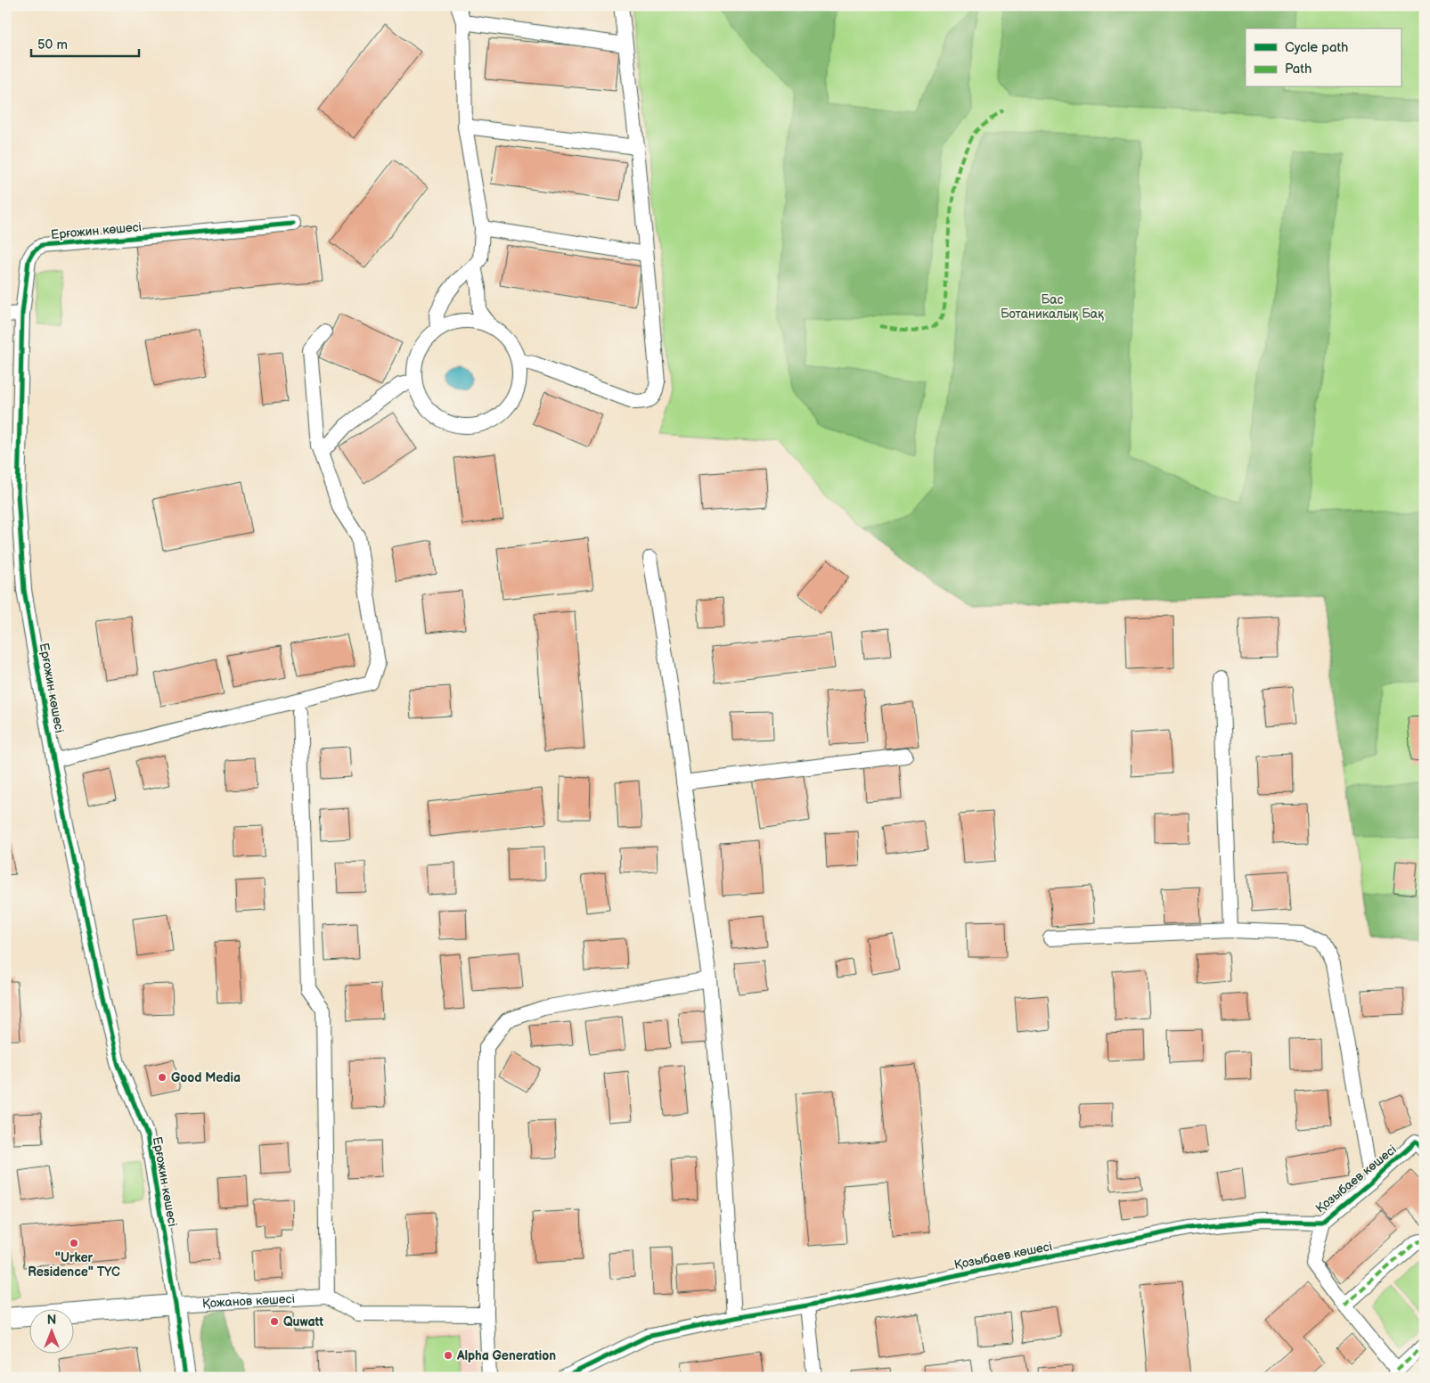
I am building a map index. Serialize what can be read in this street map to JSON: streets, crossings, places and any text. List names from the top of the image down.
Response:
{
  "streets": {
    "street": ["Ерғожин көшесі", "Қозыбаев көшесі", "Қожанов көшесі"]
  },
  "crossings": [
    ["Ерғожин көшесі", "Қожанов көшесі"]
  ],
  "parks": ["Бас Ботаникалық Бақ"],
  "places": [
    "Good Media",
    "\"Urker Residence\" ТҮС",
    "Quwatt",
    "Alpha Generation"
  ],
  "legend": ["Cycle path", "Path"],
  "scale_bar": "50 m",
  "north": "top"
}
